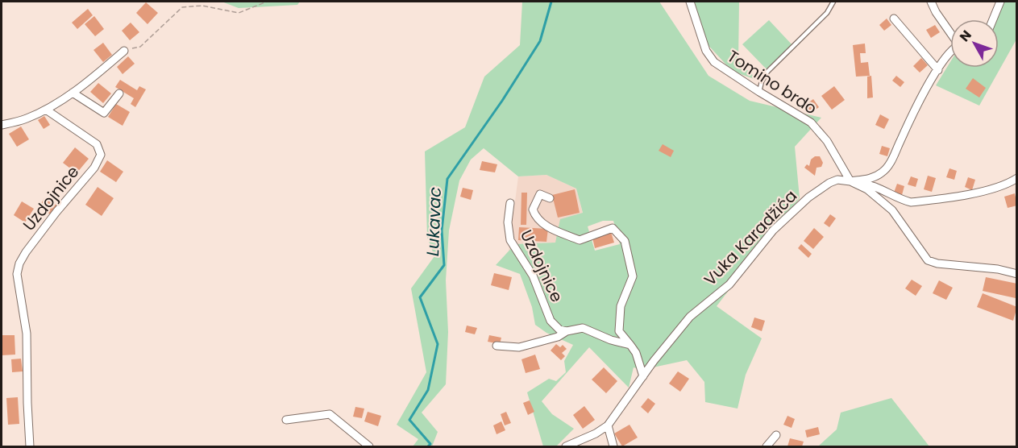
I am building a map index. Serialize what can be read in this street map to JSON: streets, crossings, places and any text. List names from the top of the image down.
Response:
{
  "streets": {
    "street": ["Tomino brdo", "Uzdojnice", "Vuka Karadžića"]
  },
  "crossings": [
    ["Tomino brdo", "Vuka Karadžića"],
    ["Uzdojnice", "Vuka Karadžića"]
  ],
  "water": ["Lukavac"],
  "north": "top left"
}
